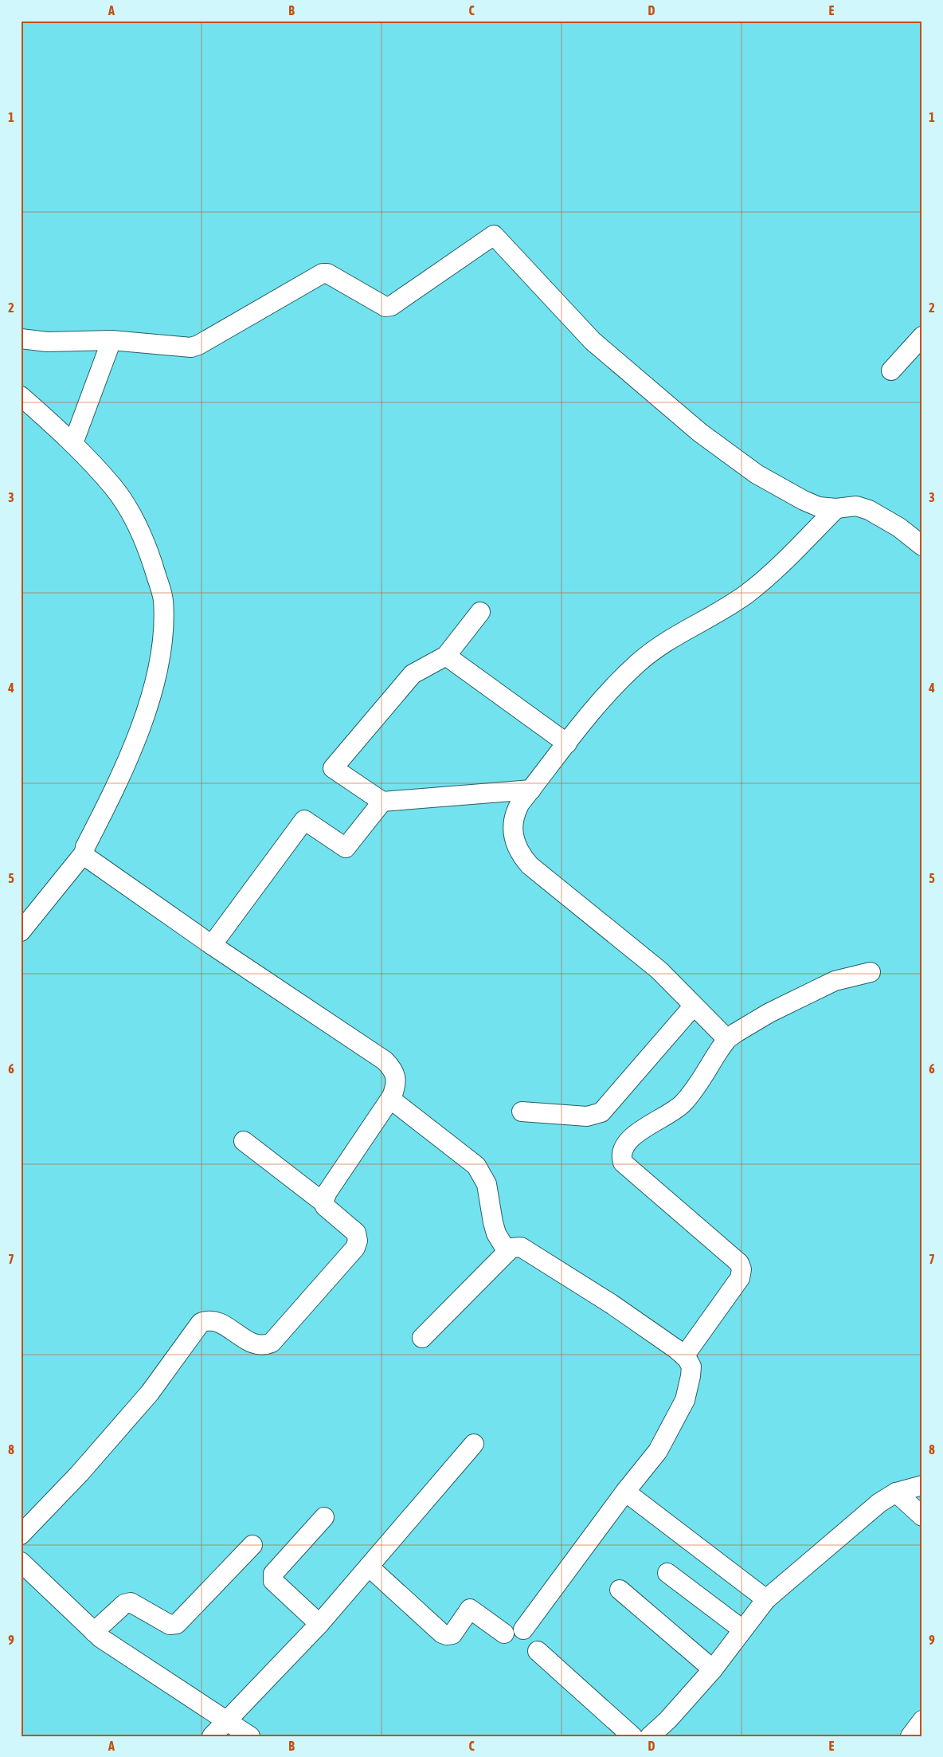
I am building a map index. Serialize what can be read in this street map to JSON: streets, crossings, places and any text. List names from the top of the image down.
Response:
{
  "grid": {
    "columns": [
      "A",
      "B",
      "C",
      "D",
      "E"
    ],
    "rows": [
      "1",
      "2",
      "3",
      "4",
      "5",
      "6",
      "7",
      "8",
      "9"
    ]
  }
}
